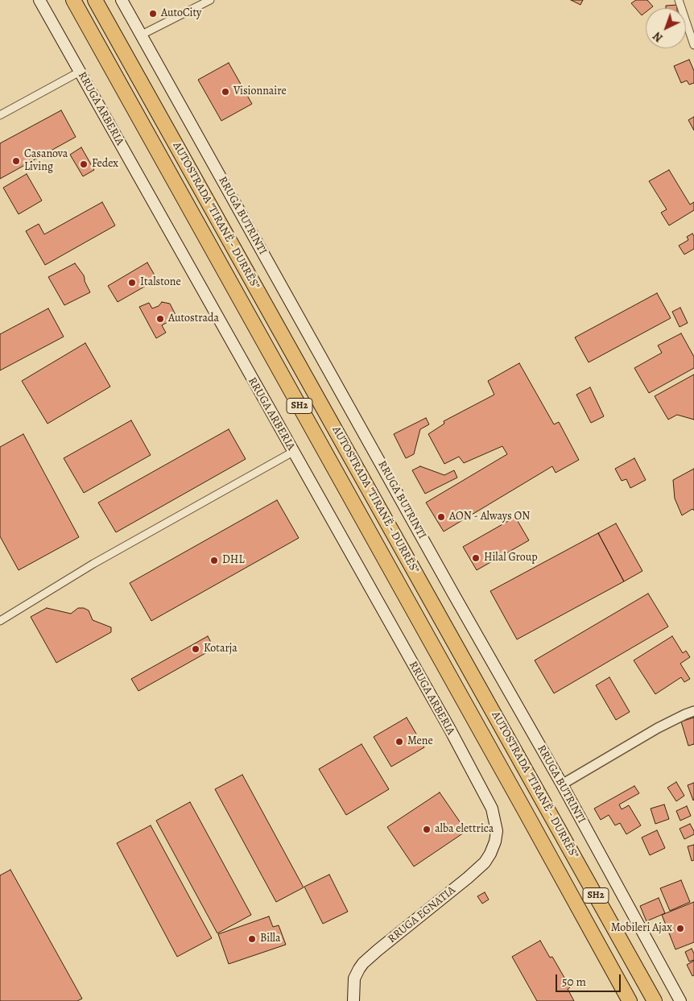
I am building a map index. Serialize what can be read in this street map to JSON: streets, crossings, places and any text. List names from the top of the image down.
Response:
{
  "streets": {
    "highway": ["AUTOSTRADA \"TIRANË - DURRËS\"", "SH2"],
    "main road": ["RRUGA ARBERIA", "RRUGA BUTRINTI", "RRUGA EGNATIA"]
  },
  "crossings": [
    ["RRUGA ARBERIA", "RRUGA EGNATIA"]
  ],
  "places": [
    "AutoCity",
    "Visionnaire",
    "Casanova Living",
    "Fedex",
    "Italstone",
    "Autostrada",
    "AON - Always ON",
    "Hilal Group",
    "DHL",
    "Kotarja",
    "Mene",
    "alba elettrica",
    "Mobileri Ajax",
    "Billa"
  ],
  "scale_bar": "50 m",
  "north": "bottom left"
}
